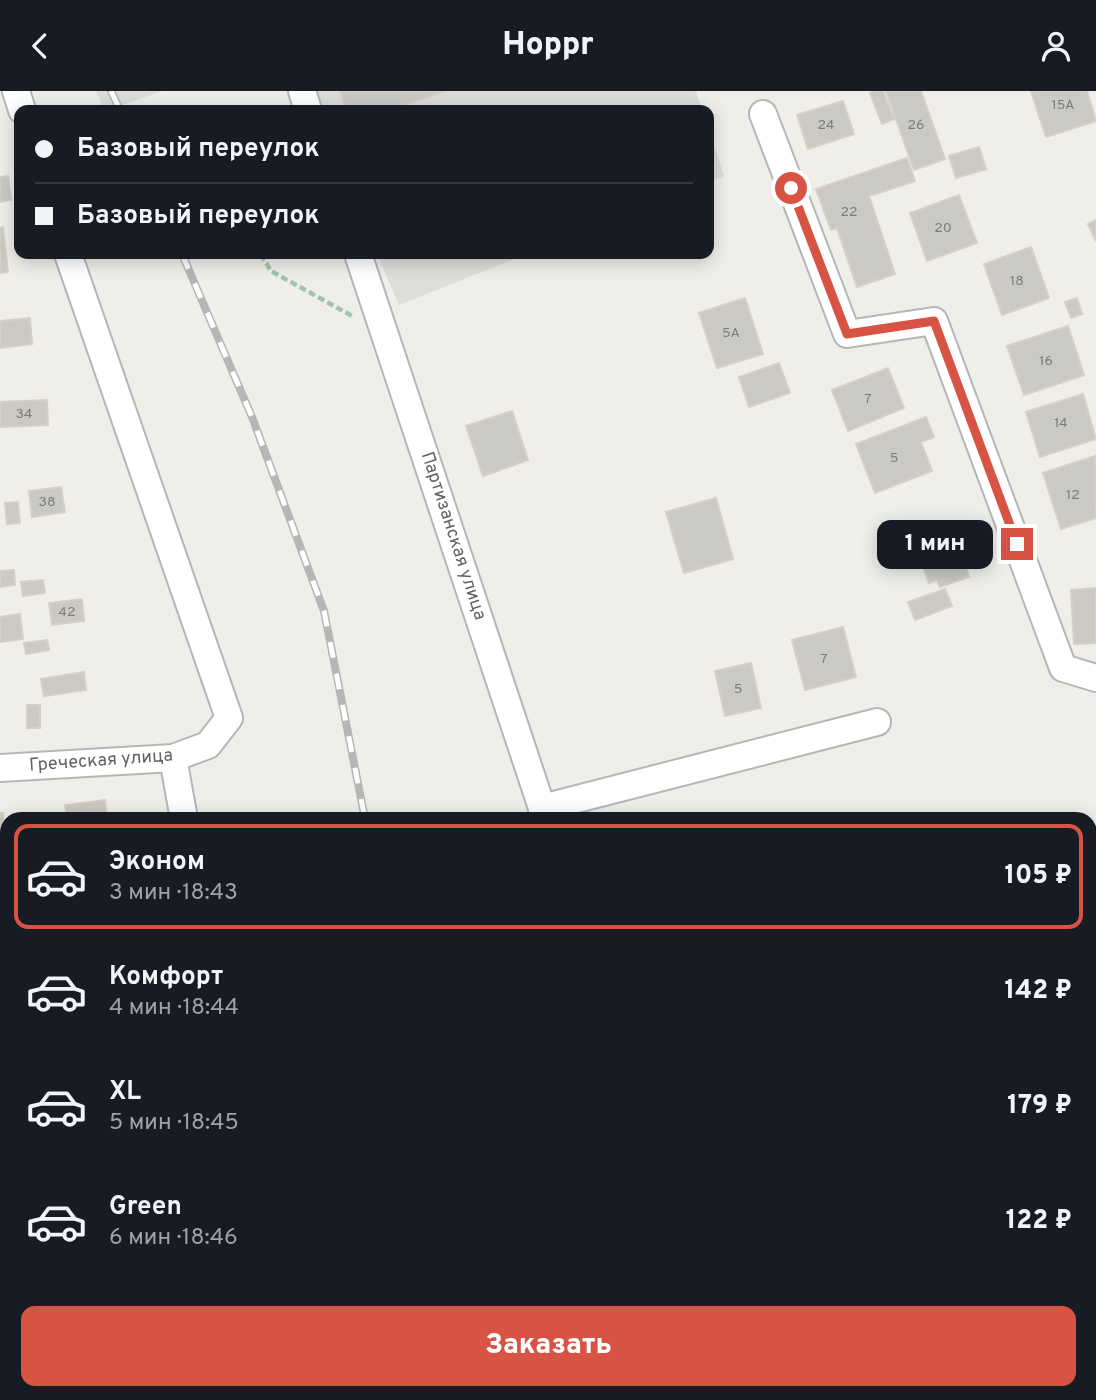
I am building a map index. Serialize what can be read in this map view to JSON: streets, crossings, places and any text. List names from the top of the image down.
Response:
{
  "streets": {
    "street": ["Партизанская улица", "Греческая улица"]
  },
  "house_numbers": [
    "15А",
    "24",
    "26",
    "22",
    "20",
    "18",
    "5А",
    "16",
    "7",
    "34",
    "14",
    "5",
    "12",
    "38",
    "42",
    "7",
    "5"
  ],
  "page": {
    "header": "Hoppr",
    "banner": ["Базовый переулок", "Базовый переулок"],
    "bubble": "1 мин",
    "list": [
      {
        "name": "Эконом",
        "note": "3 мин · 18:43",
        "value": "105 ₽"
      },
      {
        "name": "Комфорт",
        "note": "4 мин · 18:44",
        "value": "142 ₽"
      },
      {
        "name": "XL",
        "note": "5 мин · 18:45",
        "value": "179 ₽"
      },
      {
        "name": "Green",
        "note": "6 мин · 18:46",
        "value": "122 ₽"
      }
    ],
    "buttons": "Заказать"
  }
}
